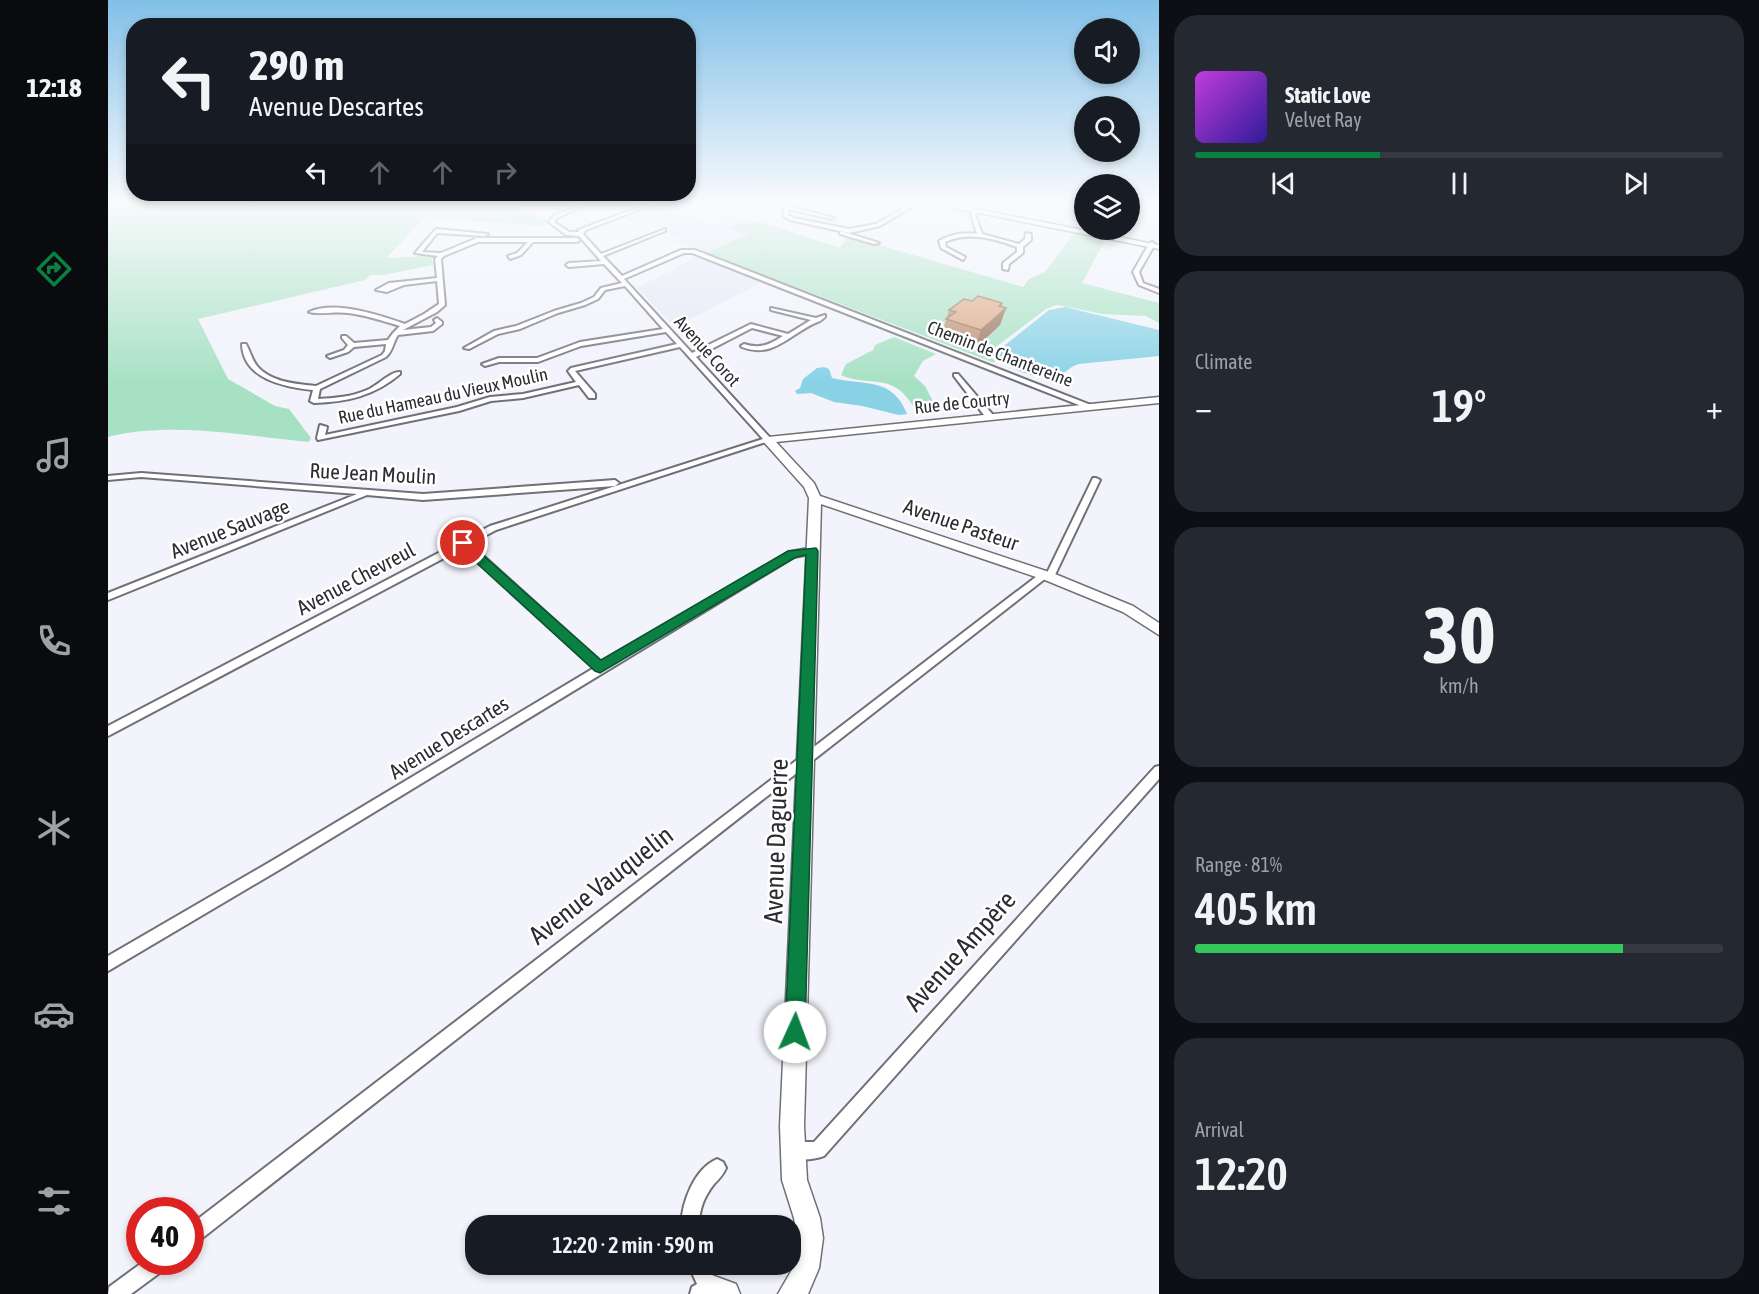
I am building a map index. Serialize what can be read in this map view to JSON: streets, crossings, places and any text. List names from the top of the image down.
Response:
{
  "streets": {
    "street": [
      "Avenue Corot",
      "Chemin de Chantereine",
      "Rue du Hameau du Vieux Moulin",
      "Rue de Courtry",
      "Rue Jean Moulin",
      "Avenue Pasteur",
      "Avenue Sauvage",
      "Avenue Chevreul",
      "Avenue Descartes",
      "Avenue Daguerre",
      "Avenue Vauquelin",
      "Avenue Ampère"
    ]
  },
  "crossings": [
    ["Avenue Corot", "Chemin de Chantereine"],
    ["Avenue Corot", "Rue du Hameau du Vieux Moulin"],
    ["Avenue Corot", "Rue de Courtry"],
    ["Avenue Corot", "Avenue Chevreul"],
    ["Chemin de Chantereine", "Rue de Courtry"],
    ["Rue de Courtry", "Avenue Chevreul"],
    ["Rue Jean Moulin", "Avenue Sauvage"],
    ["Rue Jean Moulin", "Avenue Chevreul"],
    ["Avenue Pasteur", "Avenue Daguerre"],
    ["Avenue Pasteur", "Avenue Vauquelin"],
    ["Avenue Descartes", "Avenue Daguerre"],
    ["Avenue Daguerre", "Avenue Vauquelin"],
    ["Avenue Daguerre", "Avenue Ampère"]
  ],
  "page": {
    "tabs": "12:18",
    "turn": ["290 m", "Avenue Descartes"],
    "song": ["Static Love", "Velvet Ray"],
    "tile": [
      "Climate",
      ["30", "km/h"],
      ["Range · 81%", "405 km"],
      ["Arrival", "12:20"]
    ],
    "heat": ["−", "19°", "+"],
    "limit": "40",
    "trip": "12:20 · 2 min · 590 m"
  }
}
